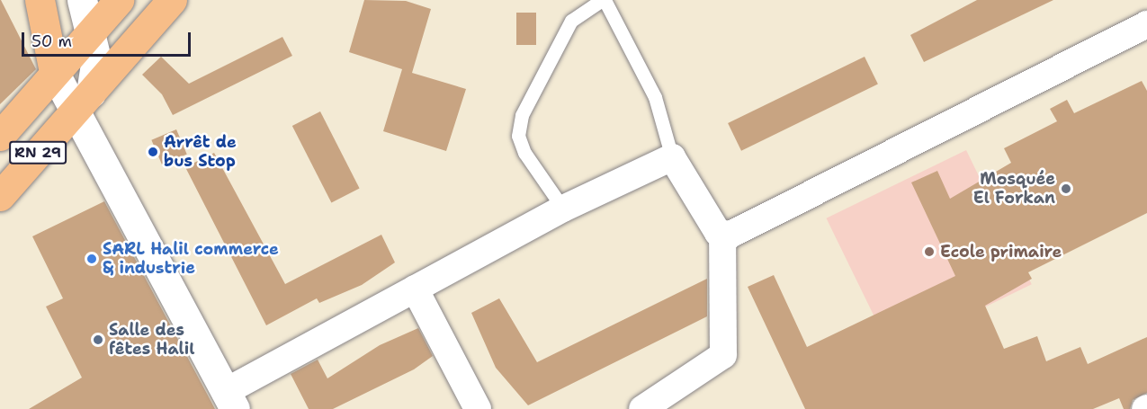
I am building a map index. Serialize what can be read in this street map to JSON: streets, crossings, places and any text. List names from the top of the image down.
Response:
{
  "streets": {
    "highway": ["RN 29"]
  },
  "places": [
    "Arrêt de bus Stop",
    "Mosquée El Forkan",
    "Ecole primaire",
    "SARL Halil commerce & industrie",
    "Salle des fêtes Halil"
  ],
  "scale_bar": "50 m"
}
